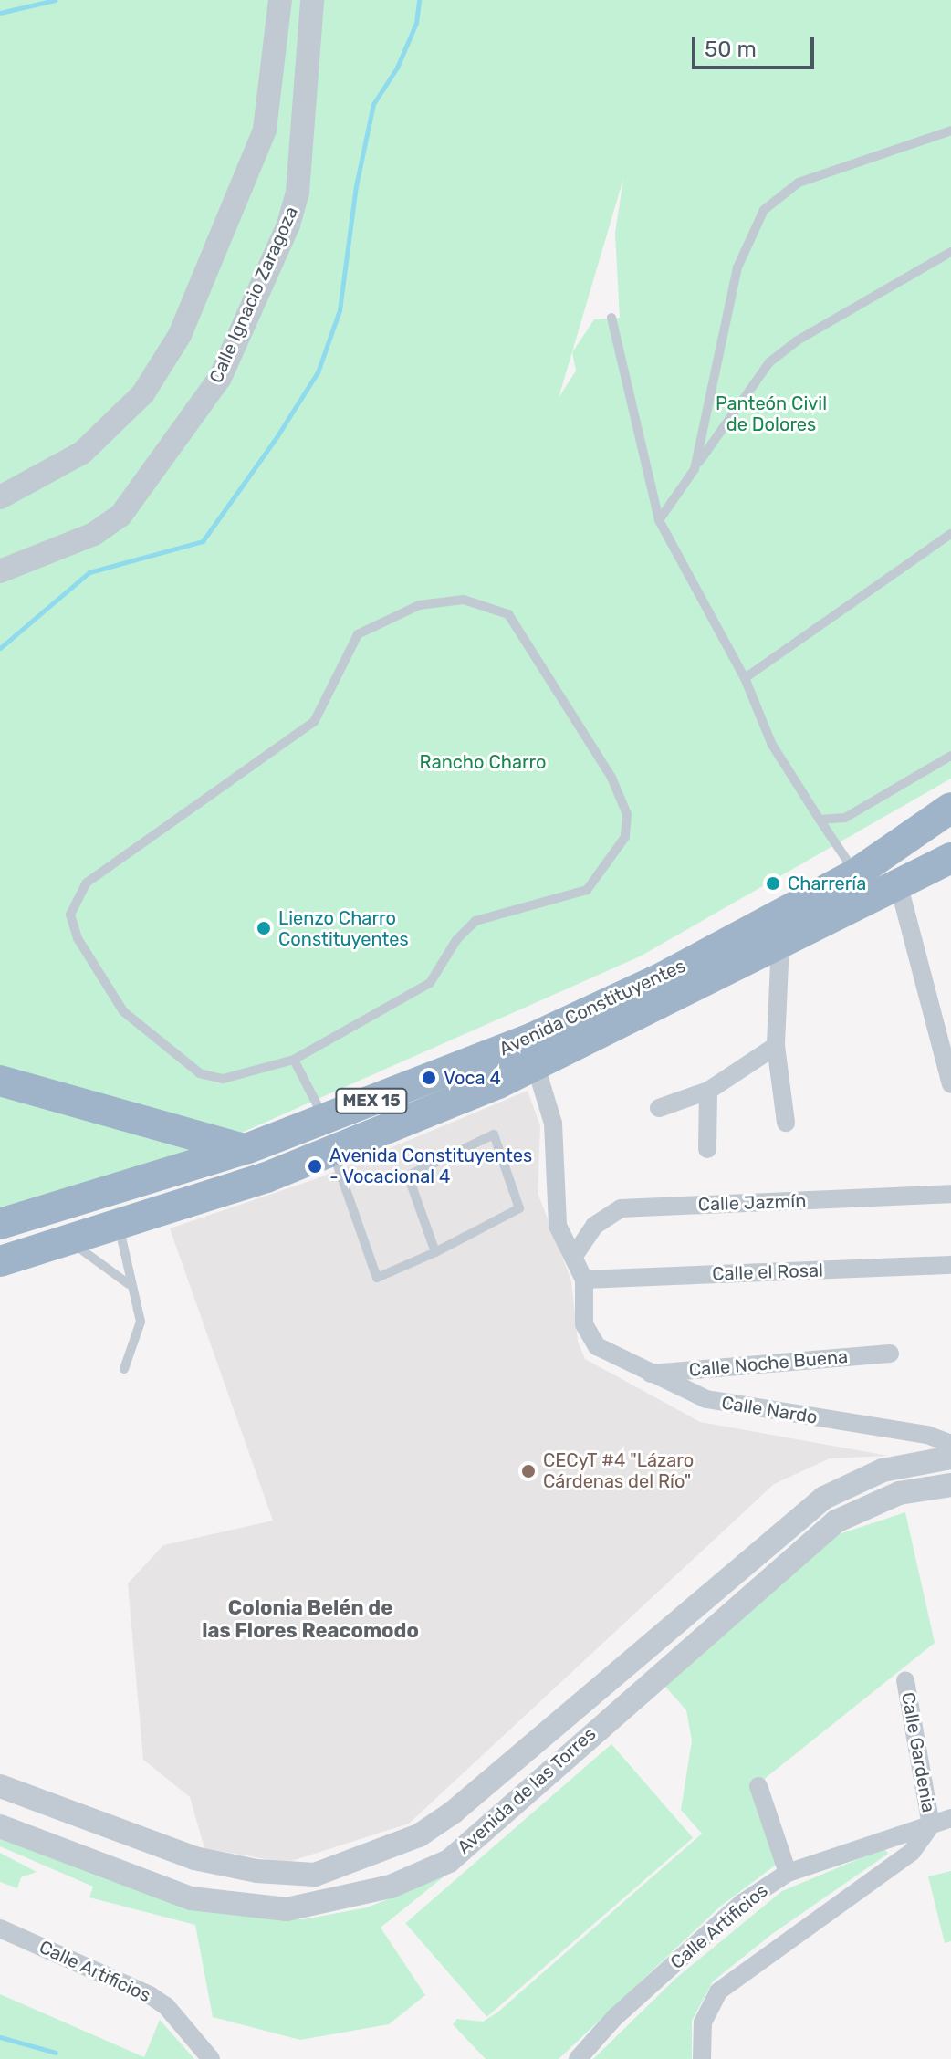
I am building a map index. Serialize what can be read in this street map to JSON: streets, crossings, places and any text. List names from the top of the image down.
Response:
{
  "streets": {
    "highway": ["Avenida Constituyentes", "MEX 15"],
    "street": [
      "Calle Ignacio Zaragoza",
      "Calle Jazmín",
      "Calle el Rosal",
      "Calle Noche Buena",
      "Calle Nardo",
      "Calle Gardenia",
      "Avenida de las Torres",
      "Calle Artificios"
    ]
  },
  "crossings": [
    ["Calle el Rosal", "Calle Nardo"],
    ["Calle Noche Buena", "Calle Nardo"],
    ["Calle Gardenia", "Calle Artificios"]
  ],
  "districts": ["Colonia Belén de las Flores Reacomodo"],
  "parks": ["Panteón Civil de Dolores", "Rancho Charro"],
  "places": [
    "Charrería",
    "Lienzo Charro Constituyentes",
    "Voca 4",
    "Avenida Constituyentes - Vocacional 4",
    "CECyT #4 \"Lázaro Cárdenas del Río\""
  ],
  "scale_bar": "50 m"
}
